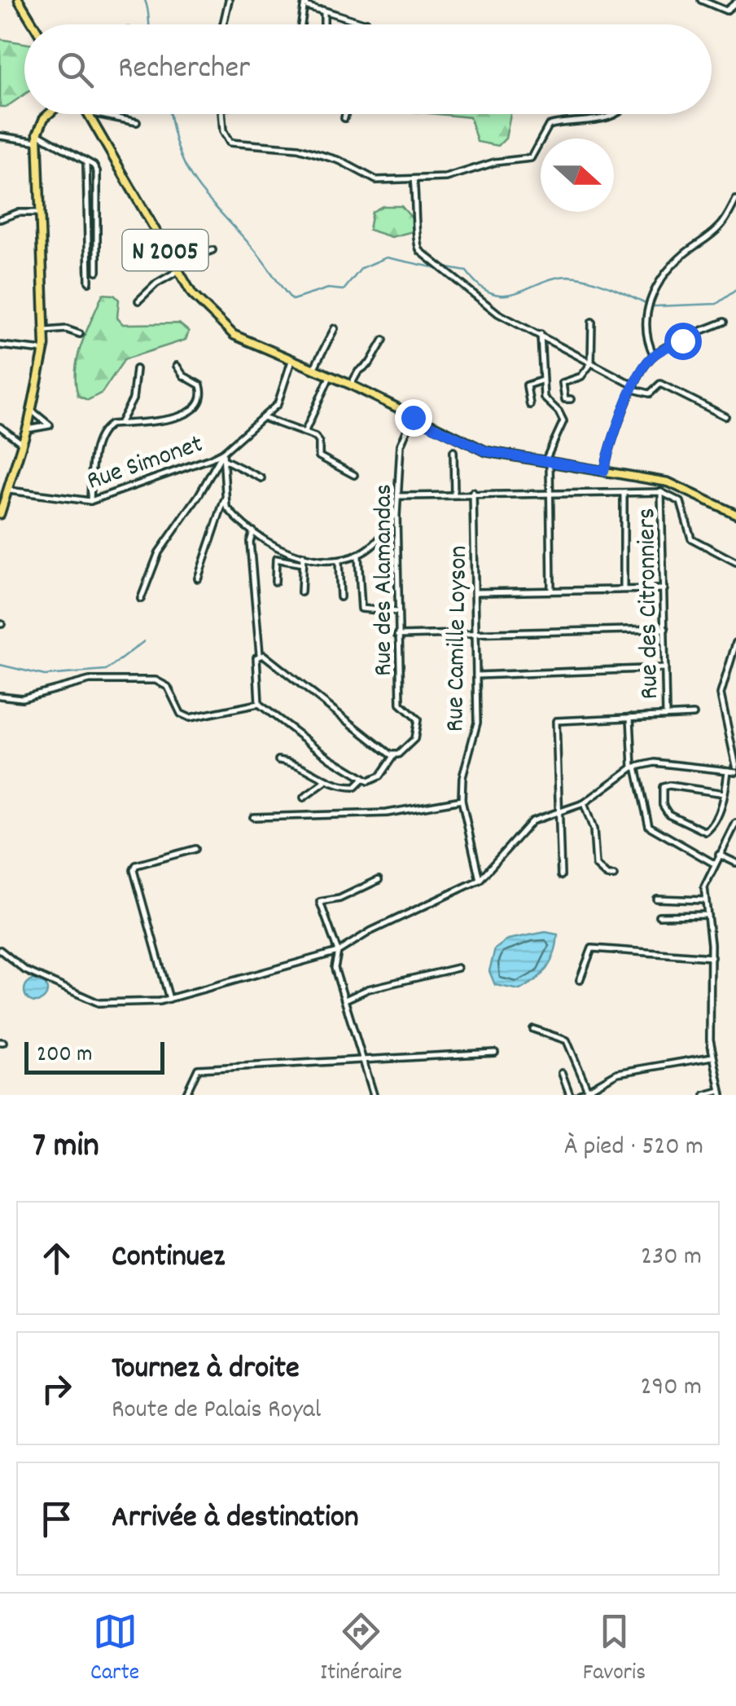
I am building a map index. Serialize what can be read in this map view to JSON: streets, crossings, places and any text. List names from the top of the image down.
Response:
{
  "streets": {
    "main road": ["N 2005"],
    "street": [
      "Rue Simonet",
      "Rue des Alamandas",
      "Rue des Citronniers",
      "Rue Camille Loyson"
    ]
  },
  "crossings": [
    ["N 2005", "Rue Simonet"],
    ["N 2005", "Rue des Alamandas"]
  ],
  "scale_bar": "200 m",
  "north": "right",
  "page": {
    "search": "Rechercher",
    "scale": "200 m",
    "heading": ["7 min", "À pied · 520 m"],
    "list": [
      ["Continuez", "230 m"],
      ["Tournez à droite", "Route de Palais Royal", "290 m"],
      "Arrivée à destination"
    ],
    "nav": ["Carte", "Itinéraire", "Favoris"]
  }
}
